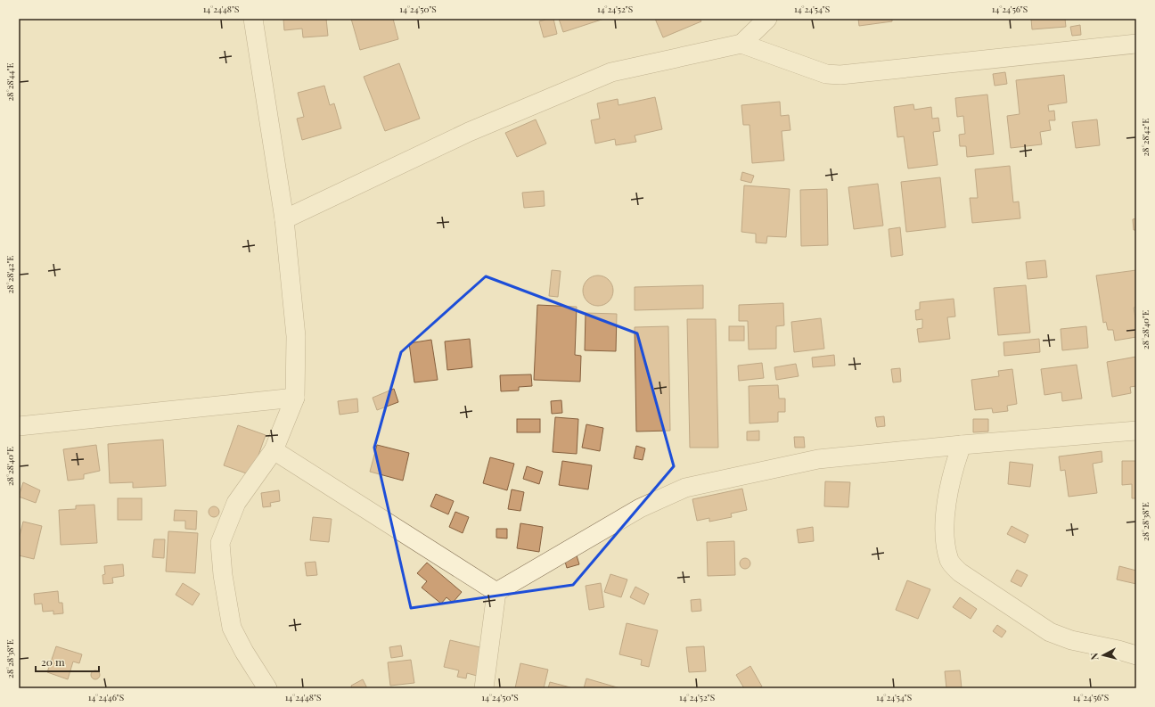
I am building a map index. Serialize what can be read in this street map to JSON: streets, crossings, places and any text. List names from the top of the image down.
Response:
{
  "scale_bar": "20 m",
  "north": "left",
  "coordinates": [
    "14°24'48\"S",
    "14°24'50\"S",
    "14°24'52\"S",
    "14°24'54\"S",
    "14°24'56\"S",
    "28°28'44\"E",
    "28°28'42\"E",
    "28°28'40\"E",
    "28°28'38\"E",
    "14°24'46\"S"
  ]
}
